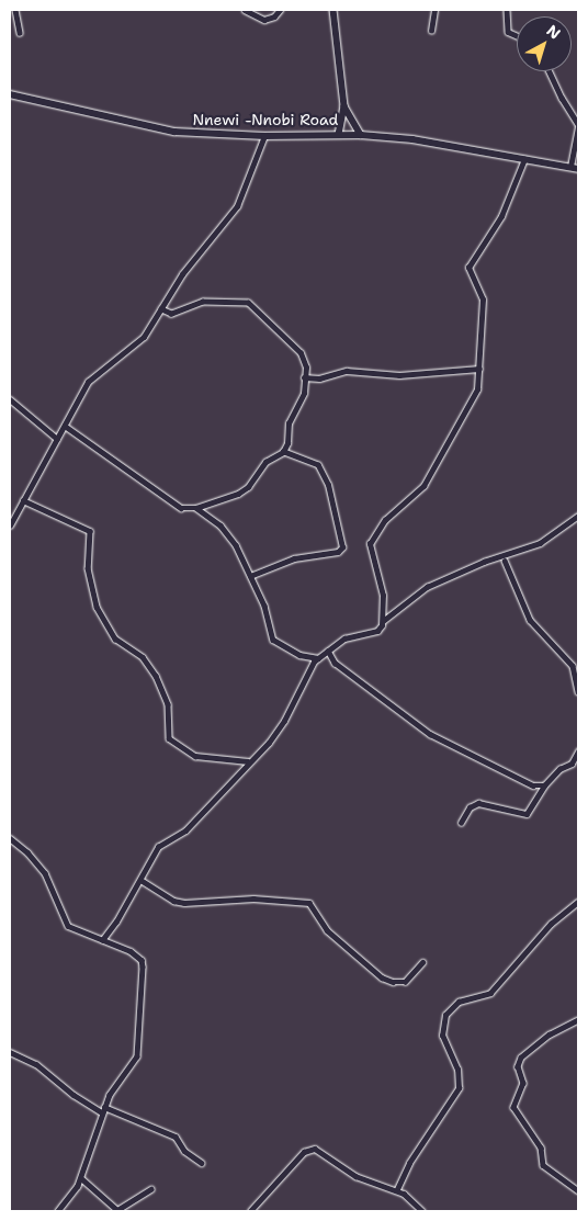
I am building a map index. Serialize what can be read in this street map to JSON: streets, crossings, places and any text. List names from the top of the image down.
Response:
{
  "streets": {
    "main road": ["Nnewi -Nnobi Road"]
  },
  "north": "top right"
}
